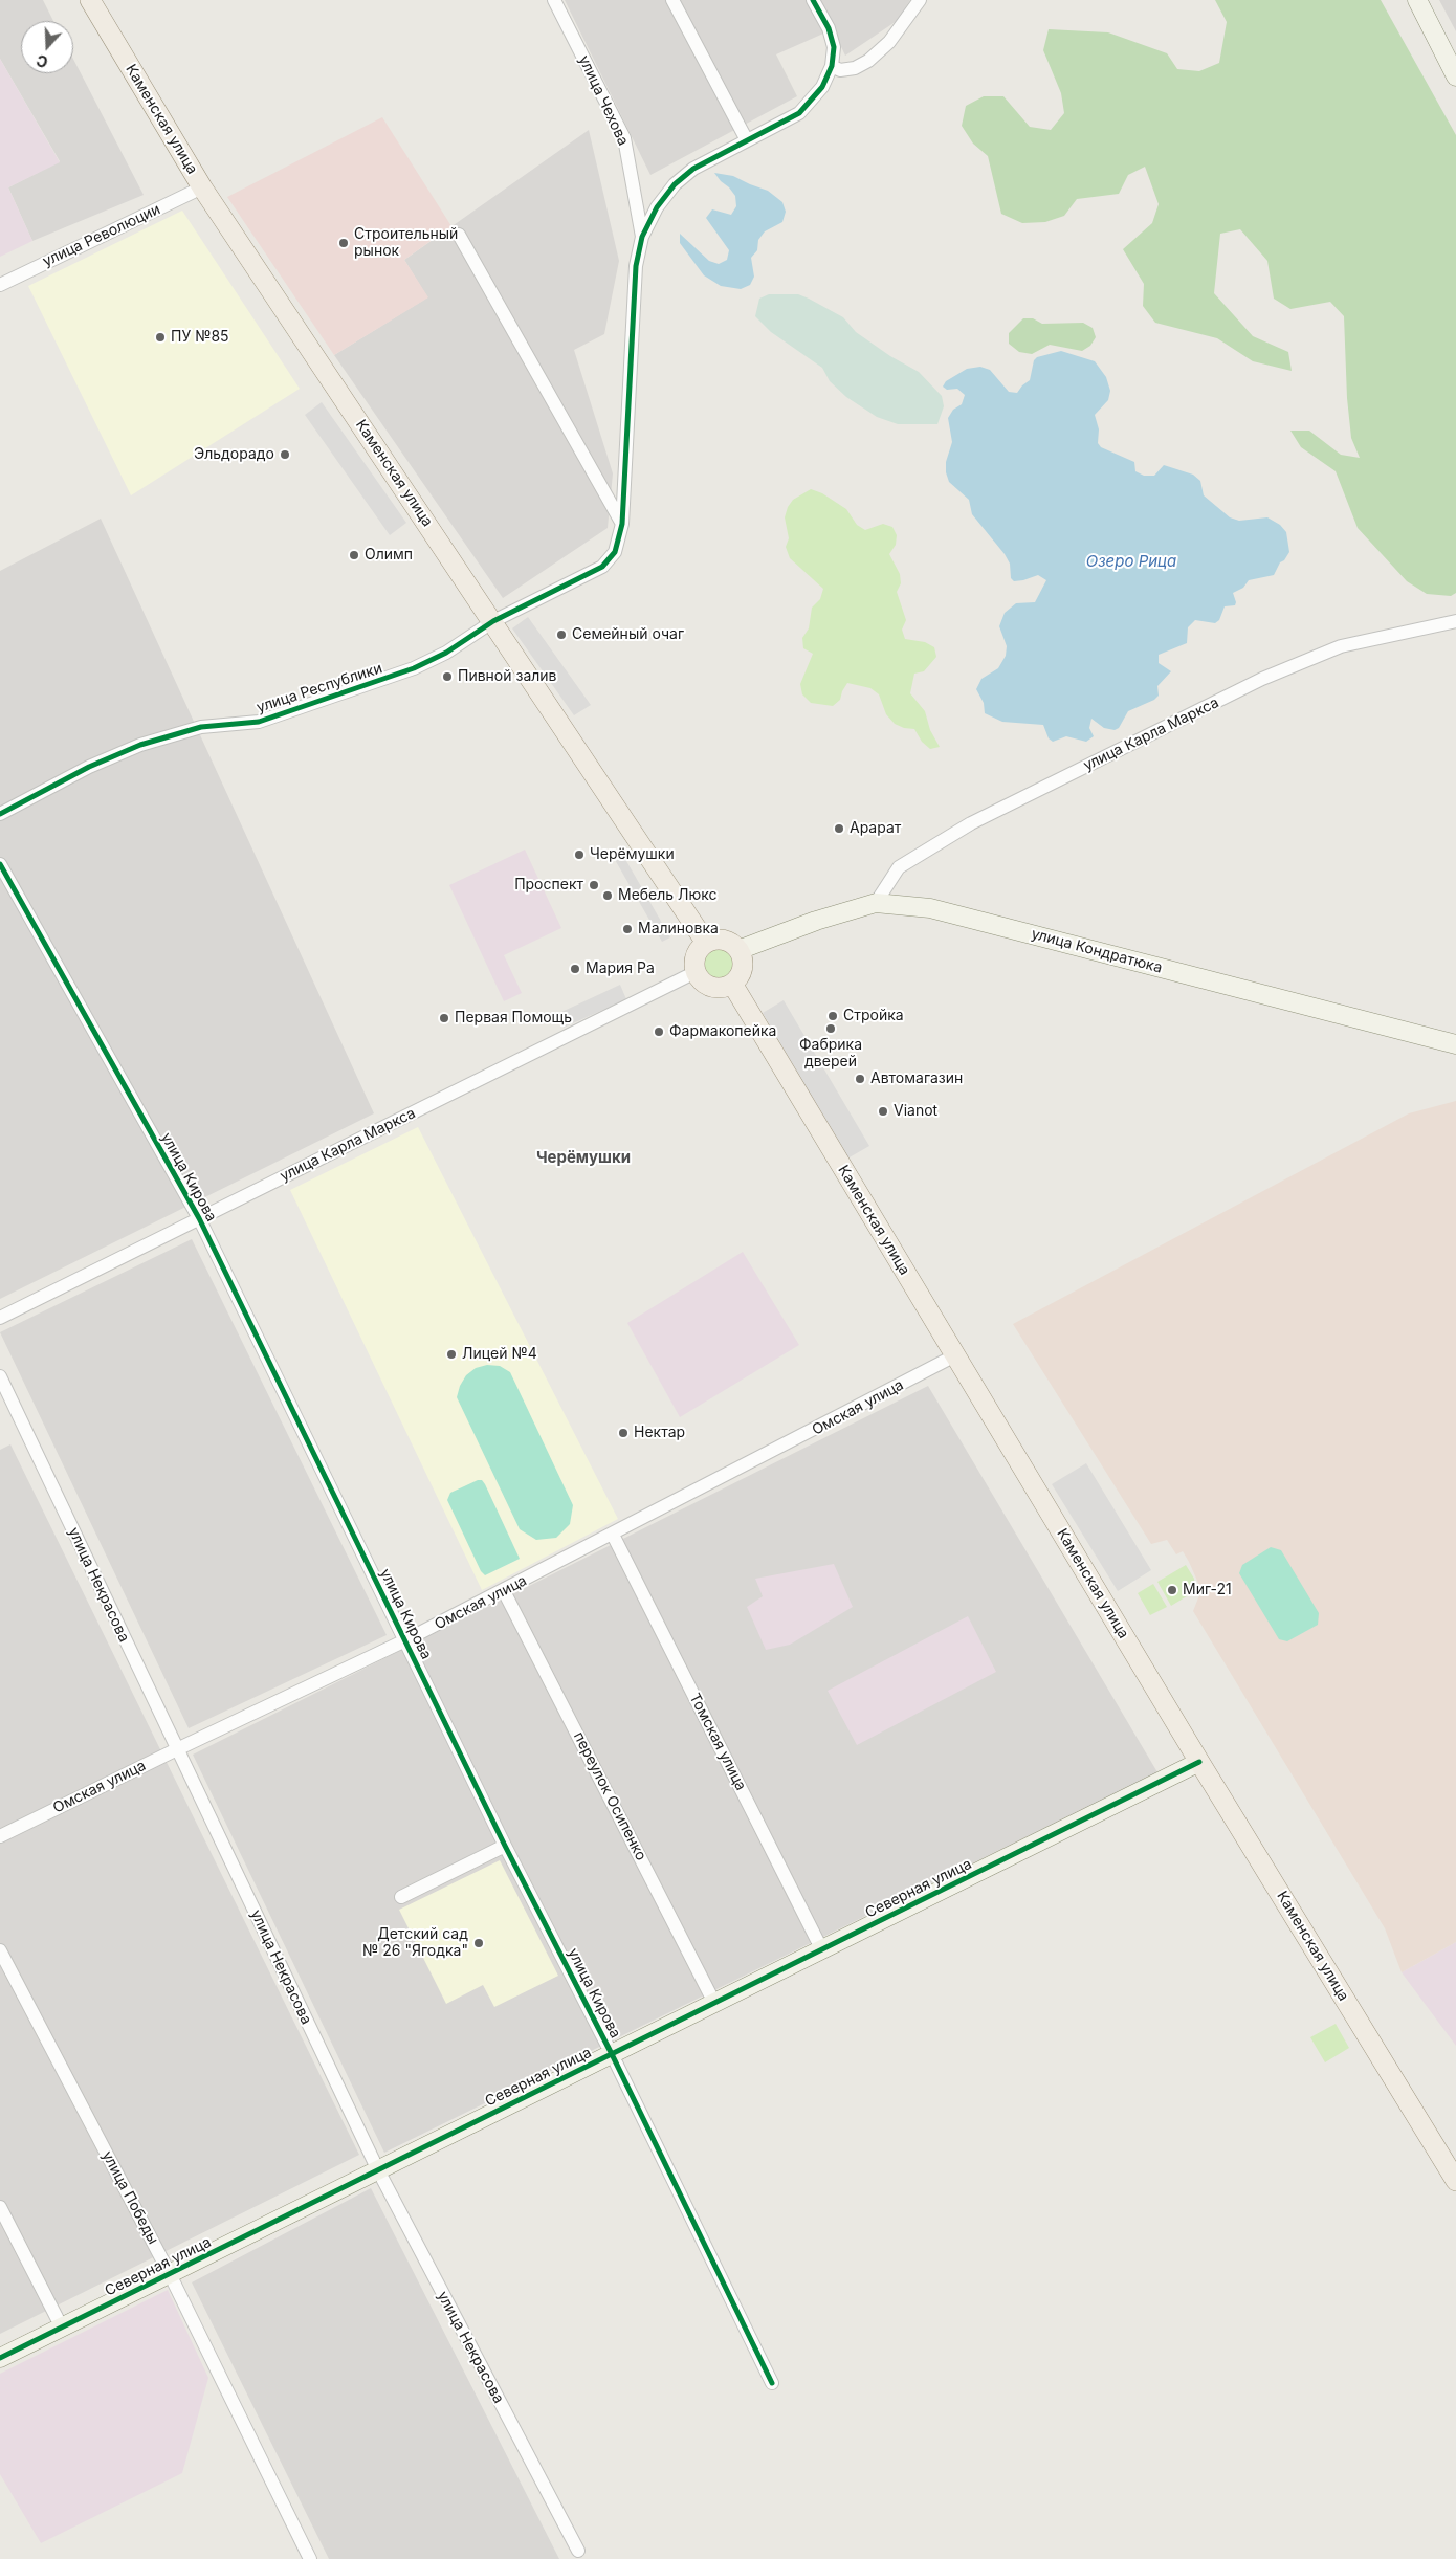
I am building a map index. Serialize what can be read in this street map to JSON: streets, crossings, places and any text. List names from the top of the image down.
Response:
{
  "streets": {
    "main road": ["Каменская улица"],
    "street": [
      "улица Чехова",
      "улица Революции",
      "улица Республики",
      "улица Карла Маркса",
      "улица Кондратюка",
      "улица Кирова",
      "Омская улица",
      "улица Некрасова",
      "Томская улица",
      "переулок Осипенко",
      "Северная улица",
      "улица Победы"
    ]
  },
  "crossings": [
    ["улица Чехова", "улица Республики"],
    ["Каменская улица", "улица Революции"],
    ["Каменская улица", "улица Республики"],
    ["Каменская улица", "улица Карла Маркса"],
    ["Каменская улица", "улица Кондратюка"],
    ["Каменская улица", "Омская улица"],
    ["Каменская улица", "Северная улица"],
    ["улица Карла Маркса", "улица Кондратюка"],
    ["улица Карла Маркса", "улица Кирова"],
    ["улица Кирова", "Омская улица"],
    ["улица Кирова", "Северная улица"],
    ["Омская улица", "улица Некрасова"],
    ["Омская улица", "Томская улица"],
    ["Омская улица", "переулок Осипенко"],
    ["улица Некрасова", "Северная улица"],
    ["Томская улица", "Северная улица"],
    ["переулок Осипенко", "Северная улица"],
    ["Северная улица", "улица Победы"]
  ],
  "districts": ["Черёмушки"],
  "water": ["Озеро Рица"],
  "places": [
    "Строительный рынок",
    "ПУ №85",
    "Эльдорадо",
    "Олимп",
    "Семейный очаг",
    "Пивной залив",
    "Арарат",
    "Черёмушки",
    "Проспект",
    "Мебель Люкс",
    "Малиновка",
    "Мария Ра",
    "Стройка",
    "Первая Помощь",
    "Фабрика дверей",
    "Фармакопейка",
    "Автомагазин",
    "Vianot",
    "Лицей №4",
    "Нектар",
    "Миг-21",
    "Детский сад № 26 \"Ягодка\""
  ],
  "north": "bottom"
}
